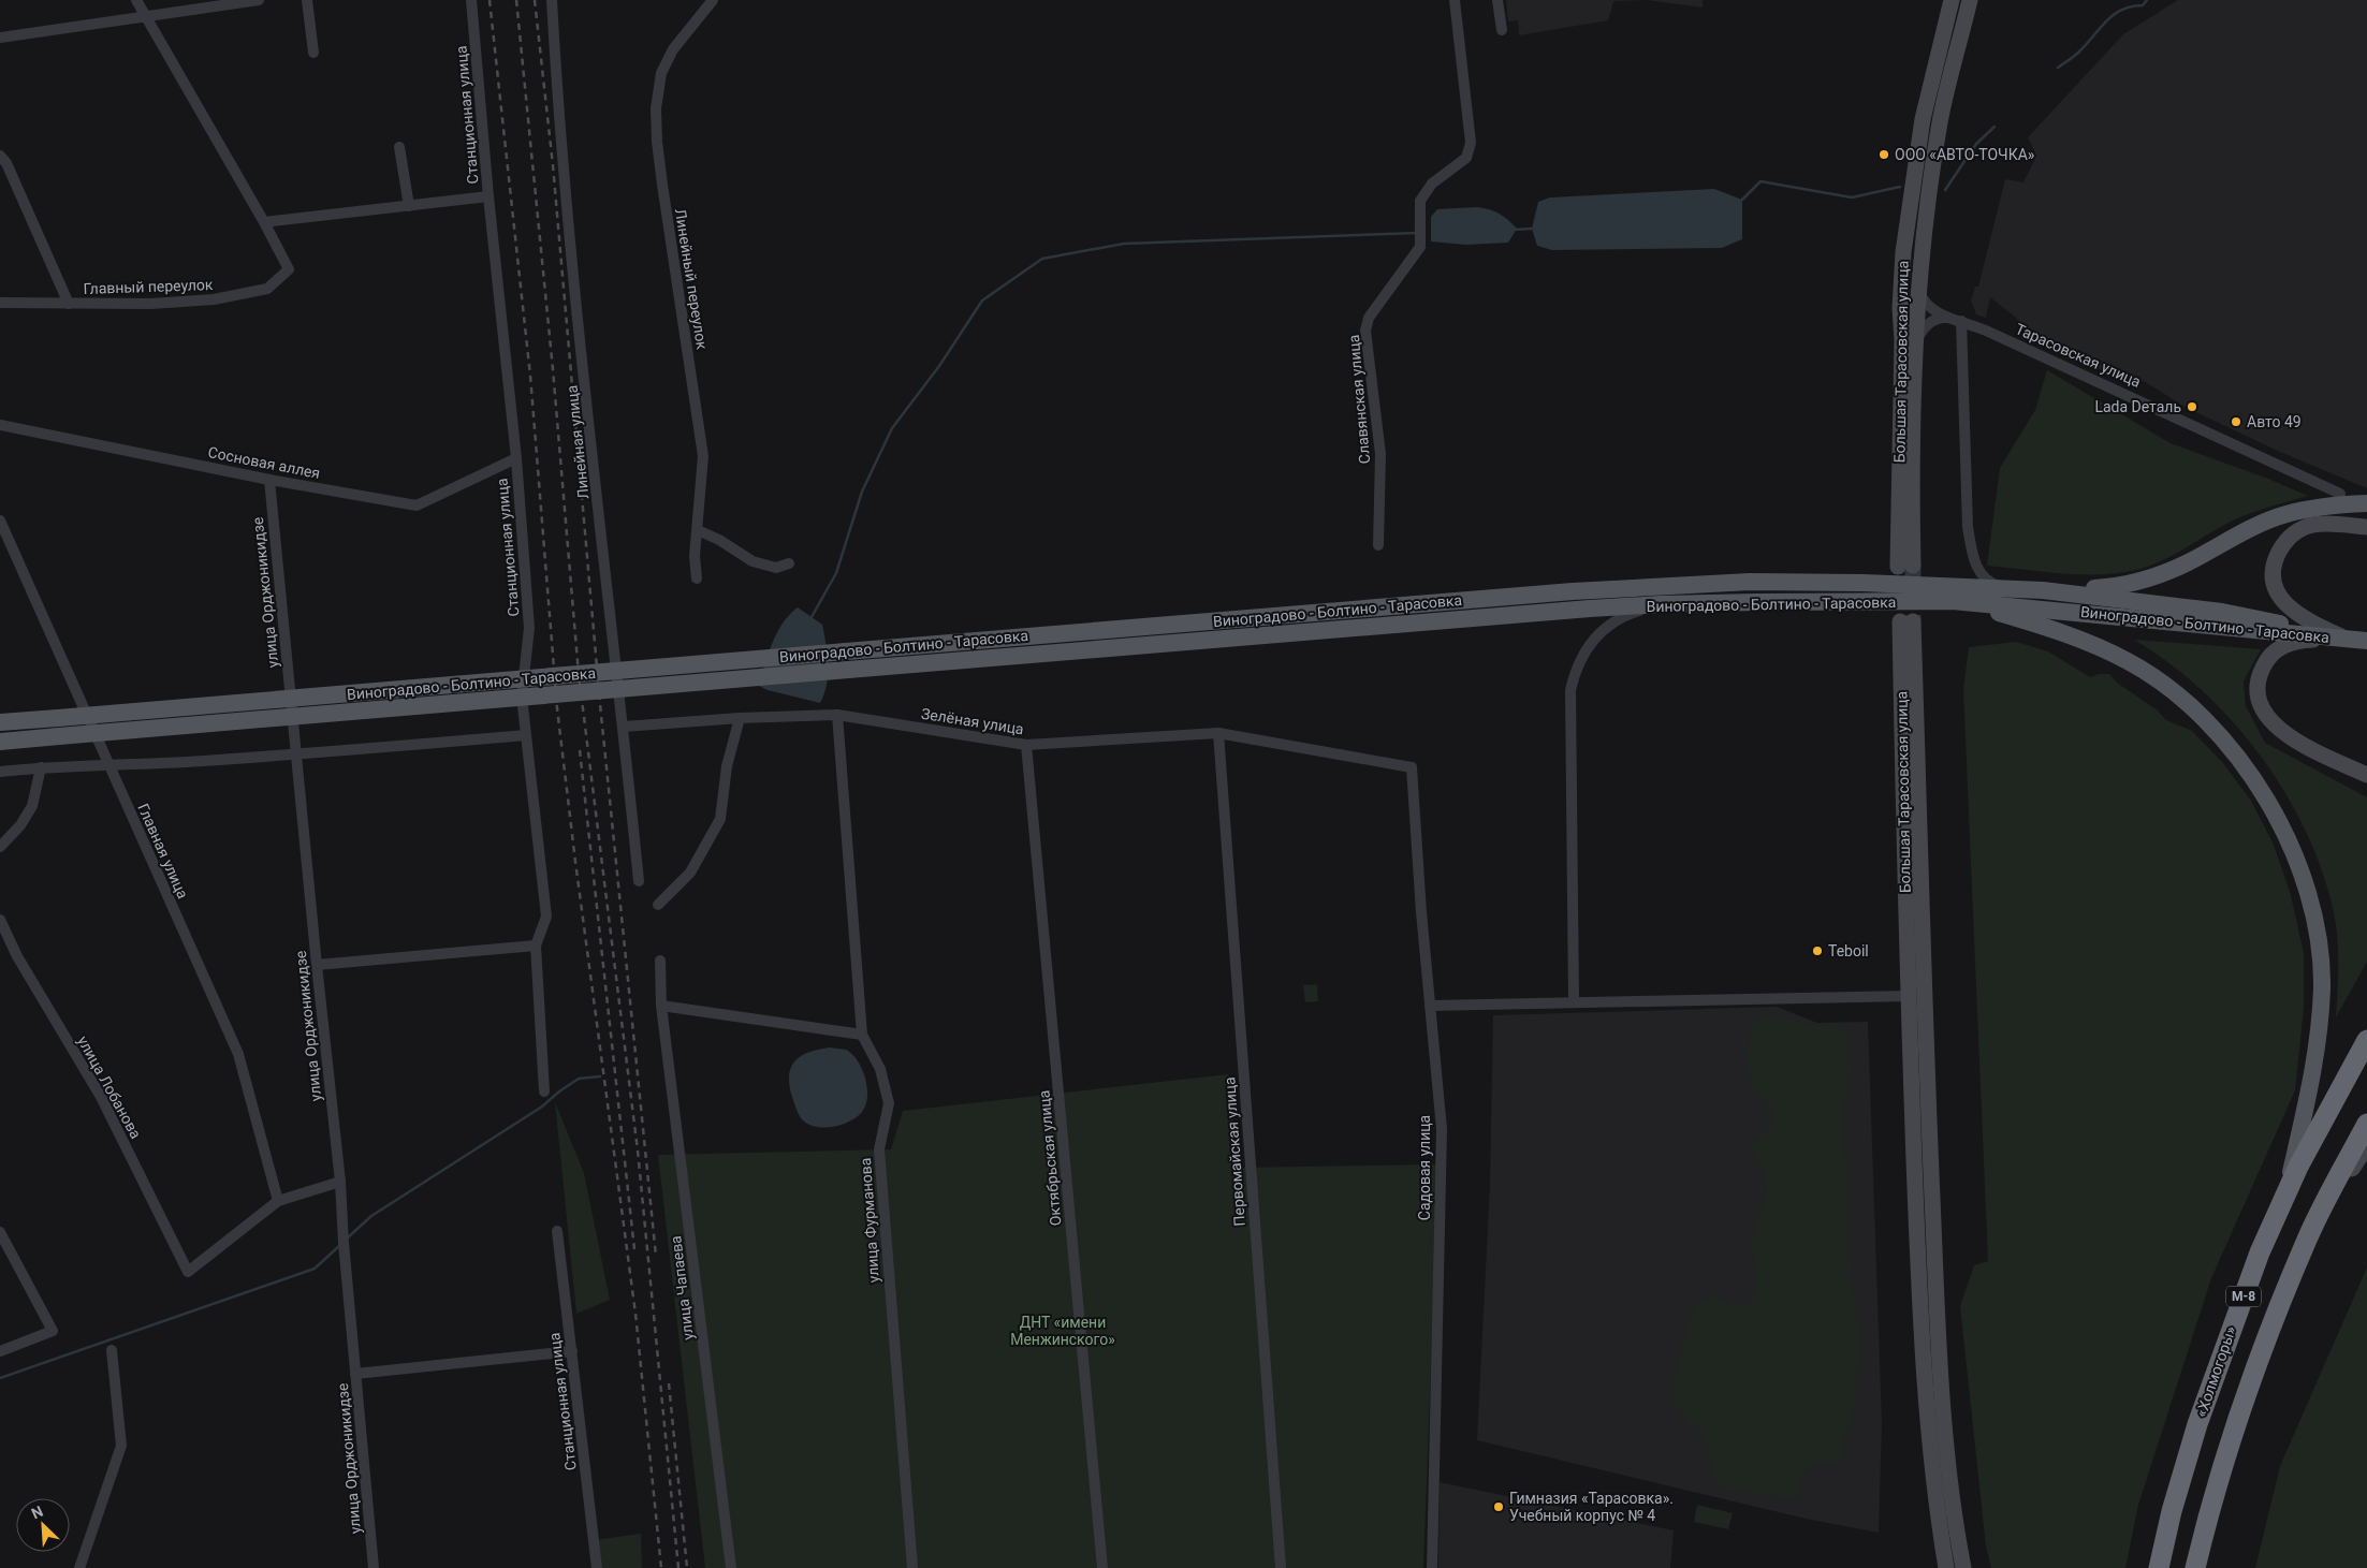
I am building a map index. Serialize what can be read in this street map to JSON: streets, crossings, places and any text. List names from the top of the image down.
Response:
{
  "streets": {
    "highway": ["М-8", "«Холмогоры»"],
    "main road": ["Виноградово - Болтино - Тарасовка"],
    "street": [
      "Станционная улица",
      "Линейный переулок",
      "Главный переулок",
      "Тарасовская улица",
      "Большая Тарасовская улица",
      "Славянская улица",
      "Линейная улица",
      "Сосновая аллея",
      "улица Орджоникидзе",
      "Зелёная улица",
      "Главная улица",
      "улица Лобанова",
      "Первомайская улица",
      "Октябрьская улица",
      "Садовая улица",
      "улица Фурманова",
      "улица Чапаева"
    ]
  },
  "crossings": [
    ["Станционная улица", "Сосновая аллея"],
    ["Линейная улица", "Зелёная улица"],
    ["Сосновая аллея", "улица Орджоникидзе"],
    ["Зелёная улица", "Первомайская улица"],
    ["Зелёная улица", "Октябрьская улица"],
    ["Зелёная улица", "Садовая улица"],
    ["Зелёная улица", "улица Фурманова"],
    ["Главная улица", "улица Лобанова"]
  ],
  "parks": ["ДНТ «имени Менжинского»"],
  "places": [
    "ООО «АВТО-ТОЧКА»",
    "Lada Dеталь",
    "Авто 49",
    "Teboil",
    "Гимназия «Тарасовка». Учебный корпус № 4"
  ],
  "north": "top left"
}
